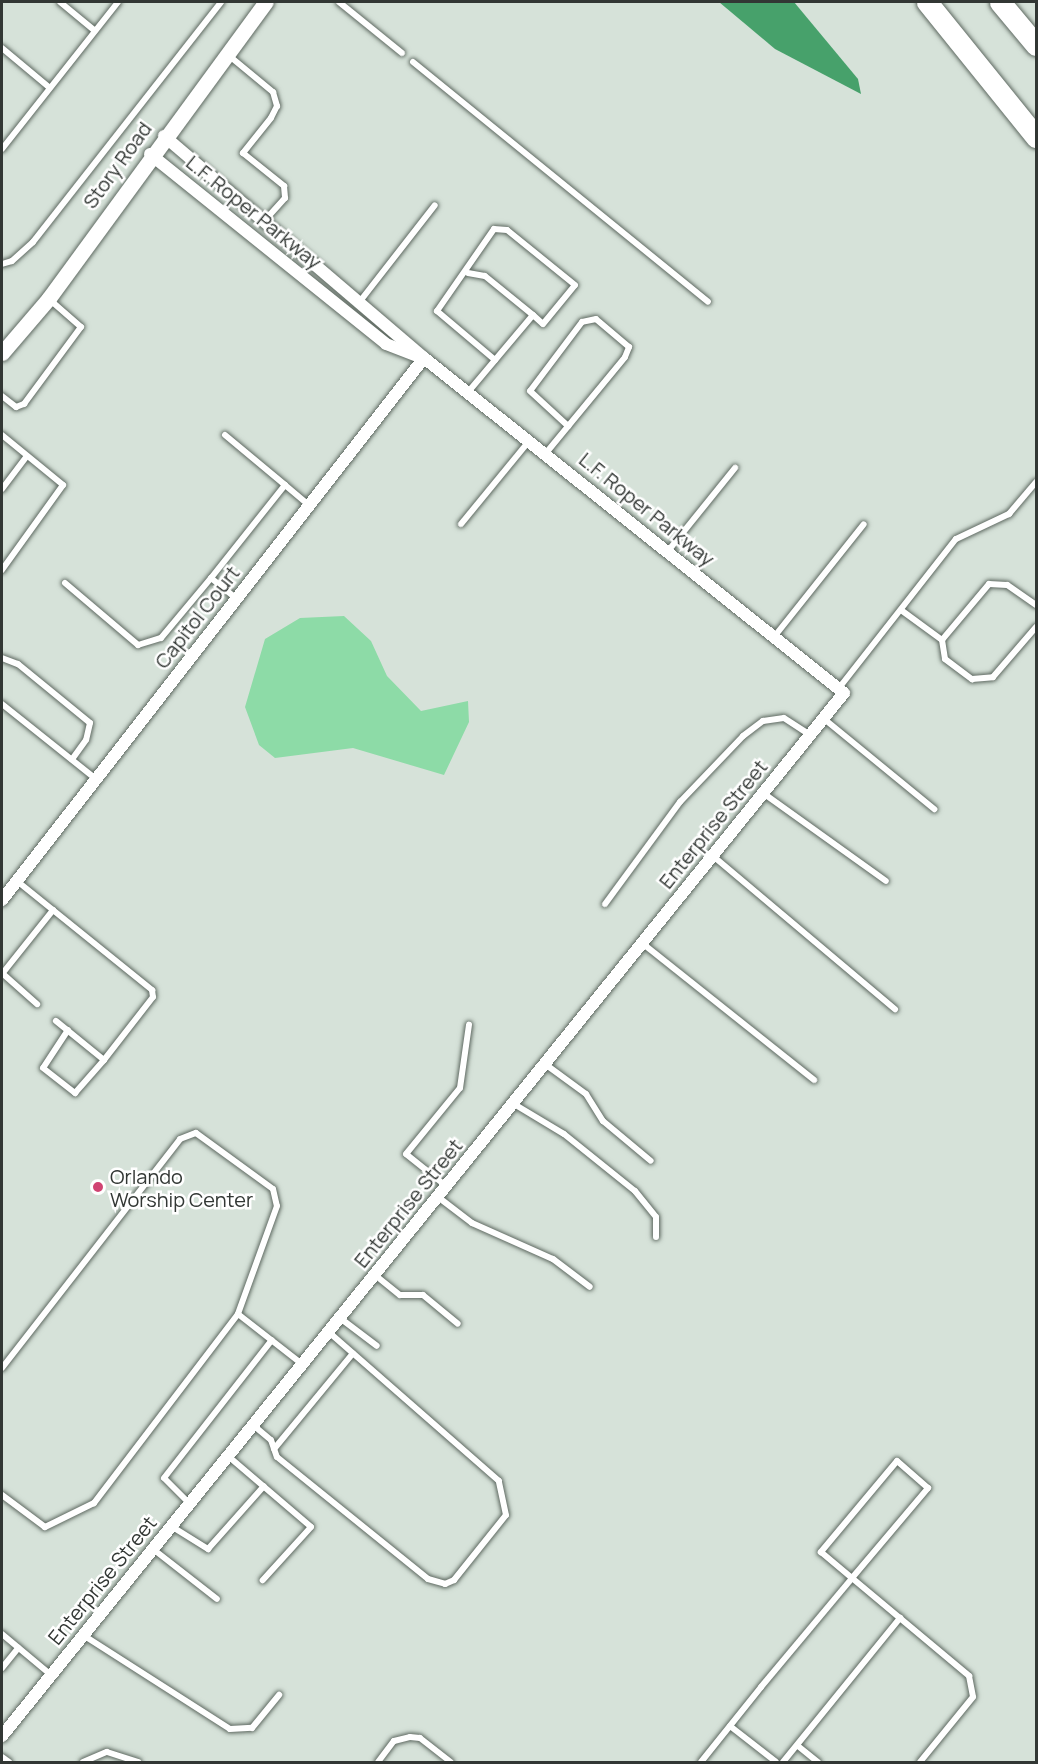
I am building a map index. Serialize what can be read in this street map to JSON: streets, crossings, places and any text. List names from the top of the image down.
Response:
{
  "streets": {
    "street": [
      "Story Road",
      "L.F. Roper Parkway",
      "Capitol Court",
      "Enterprise Street"
    ]
  },
  "crossings": [
    ["Story Road", "L.F. Roper Parkway"],
    ["L.F. Roper Parkway", "Capitol Court"],
    ["L.F. Roper Parkway", "Enterprise Street"]
  ],
  "places": ["Orlando Worship Center"]
}
